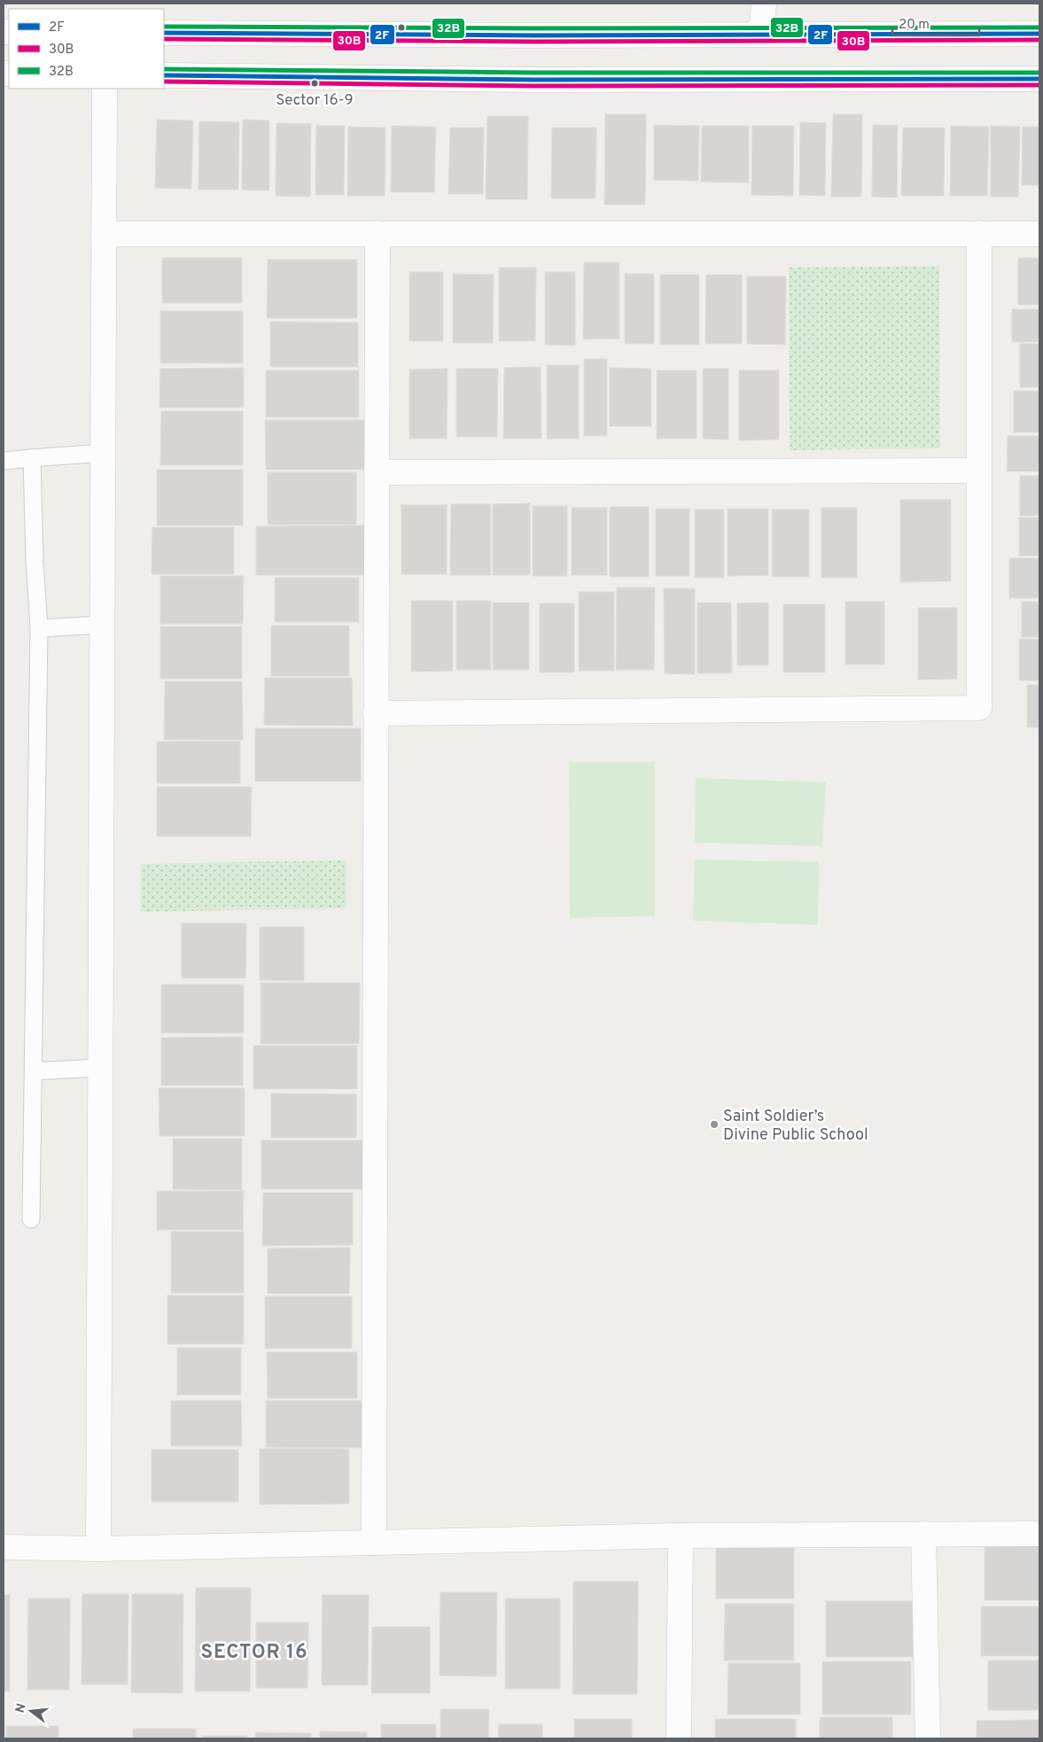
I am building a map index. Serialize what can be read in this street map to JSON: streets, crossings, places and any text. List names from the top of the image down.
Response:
{
  "districts": ["SECTOR 16"],
  "places": ["Sector 16-9", "Saint Soldier’s Divine Public School"],
  "lines": ["transit line 32B", "transit line 2F", "transit line 30B"],
  "legend": ["2F", "30B", "32B"],
  "scale_bar": "20 m",
  "north": "left"
}
